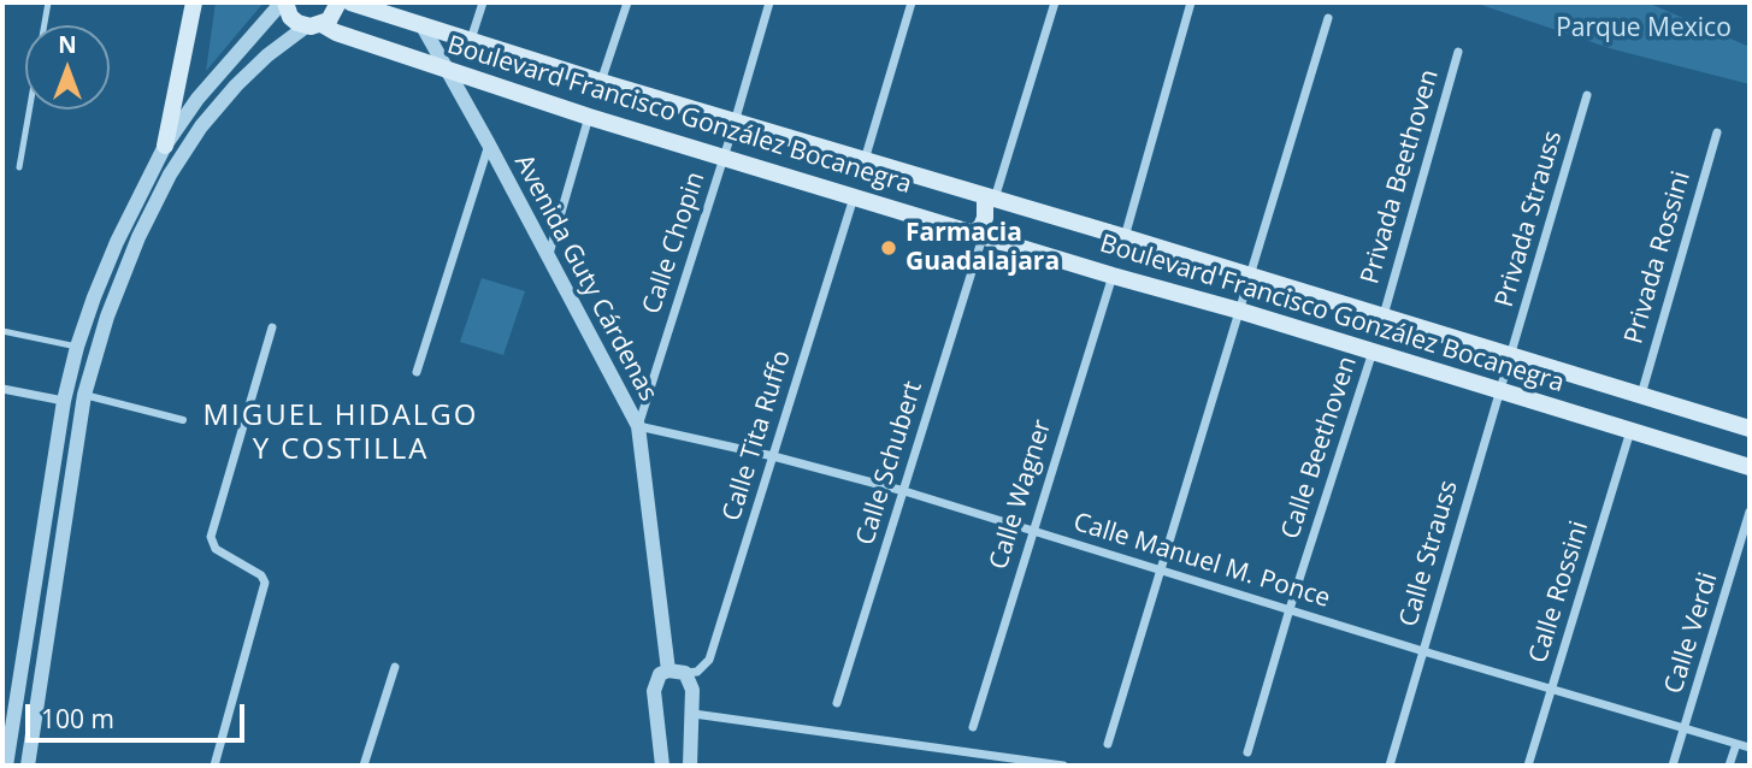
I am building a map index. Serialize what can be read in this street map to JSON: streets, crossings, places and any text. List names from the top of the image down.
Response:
{
  "streets": {
    "main road": ["Boulevard Francisco González Bocanegra"],
    "street": [
      "Privada Beethoven",
      "Privada Strauss",
      "Calle Chopin",
      "Privada Rossini",
      "Avenida Guty Cárdenas",
      "Calle Tita Ruffo",
      "Calle Beethoven",
      "Calle Schubert",
      "Calle Wagner",
      "Calle Strauss",
      "Calle Manuel M. Ponce",
      "Calle Rossini",
      "Calle Verdi"
    ]
  },
  "crossings": [
    ["Boulevard Francisco González Bocanegra", "Privada Beethoven"],
    ["Boulevard Francisco González Bocanegra", "Privada Strauss"],
    ["Boulevard Francisco González Bocanegra", "Calle Chopin"],
    ["Boulevard Francisco González Bocanegra", "Privada Rossini"],
    ["Boulevard Francisco González Bocanegra", "Avenida Guty Cárdenas"],
    ["Boulevard Francisco González Bocanegra", "Calle Tita Ruffo"],
    ["Boulevard Francisco González Bocanegra", "Calle Beethoven"],
    ["Boulevard Francisco González Bocanegra", "Calle Schubert"],
    ["Boulevard Francisco González Bocanegra", "Calle Wagner"],
    ["Boulevard Francisco González Bocanegra", "Calle Strauss"],
    ["Boulevard Francisco González Bocanegra", "Calle Rossini"],
    ["Privada Strauss", "Calle Strauss"],
    ["Calle Chopin", "Avenida Guty Cárdenas"],
    ["Calle Chopin", "Calle Manuel M. Ponce"],
    ["Avenida Guty Cárdenas", "Calle Manuel M. Ponce"],
    ["Calle Tita Ruffo", "Calle Manuel M. Ponce"],
    ["Calle Beethoven", "Calle Manuel M. Ponce"],
    ["Calle Schubert", "Calle Manuel M. Ponce"],
    ["Calle Wagner", "Calle Manuel M. Ponce"],
    ["Calle Strauss", "Calle Manuel M. Ponce"],
    ["Calle Manuel M. Ponce", "Calle Rossini"],
    ["Calle Manuel M. Ponce", "Calle Verdi"]
  ],
  "districts": ["MIGUEL HIDALGO Y COSTILLA"],
  "parks": ["Parque Mexico"],
  "places": ["Farmacia Guadalajara"],
  "scale_bar": "100 m",
  "north": "top"
}
